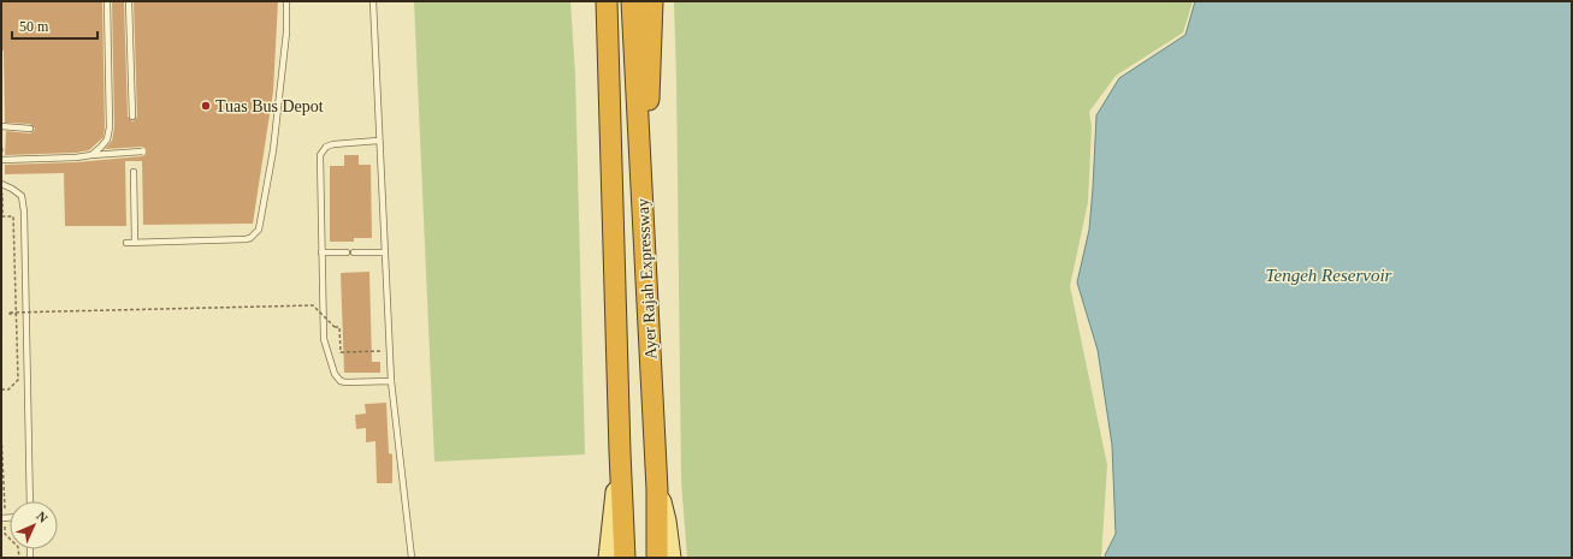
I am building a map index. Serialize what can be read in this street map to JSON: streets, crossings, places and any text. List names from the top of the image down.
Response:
{
  "streets": {
    "highway": ["Ayer Rajah Expressway"]
  },
  "water": ["Tengeh Reservoir"],
  "places": ["Tuas Bus Depot"],
  "scale_bar": "50 m",
  "north": "top right"
}
